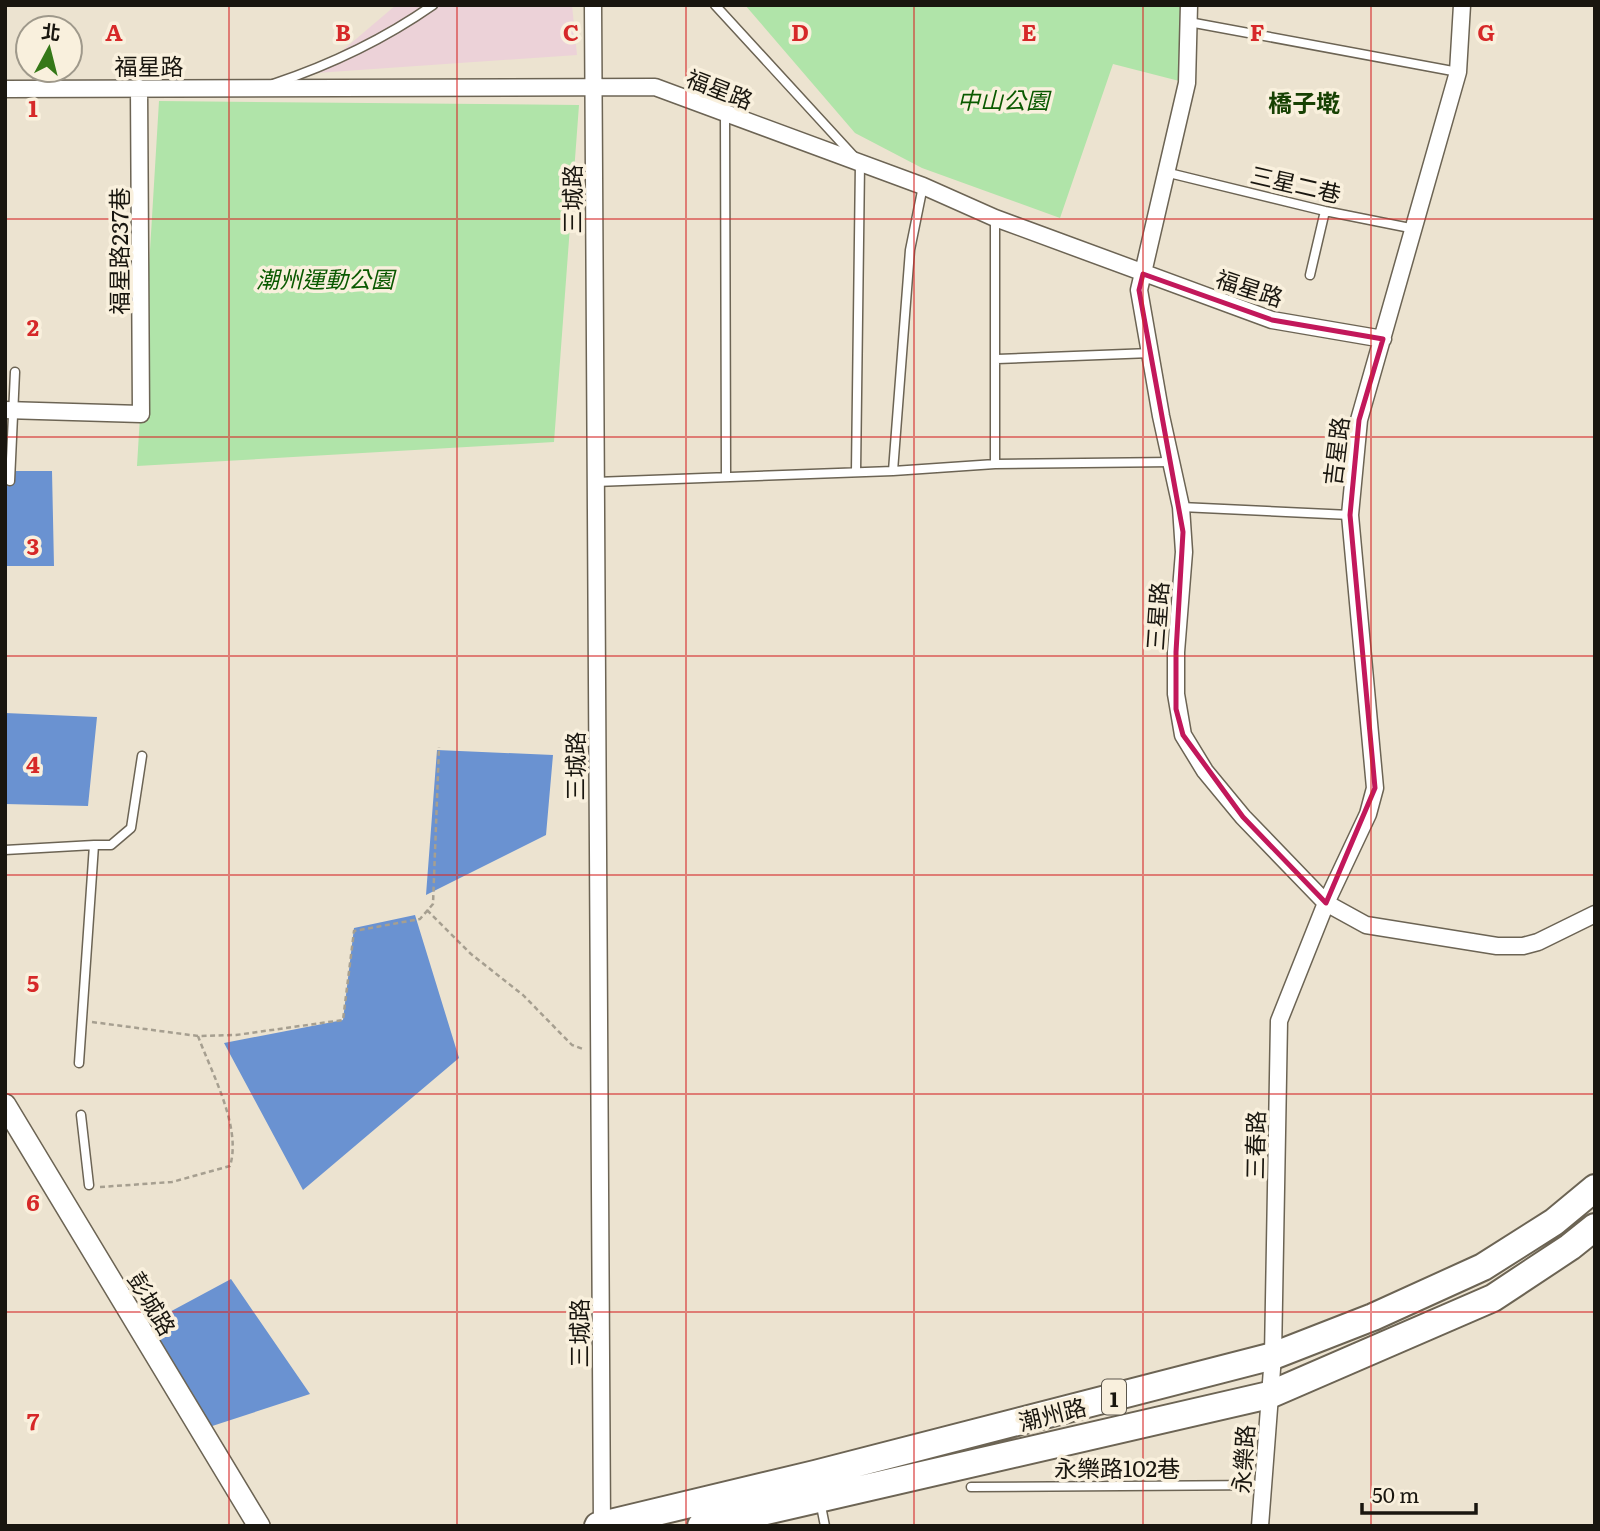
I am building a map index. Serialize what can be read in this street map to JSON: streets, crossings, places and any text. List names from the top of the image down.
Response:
{
  "streets": {
    "main road": ["1", "潮州路"],
    "street": [
      "福星路",
      "三城路",
      "福星路237巷",
      "吉星路",
      "三星路",
      "三春路",
      "彭城路",
      "永樂路"
    ],
    "lane": ["三星二巷", "永樂路102巷"]
  },
  "crossings": [
    ["福星路", "三城路"],
    ["福星路", "福星路237巷"],
    ["福星路", "吉星路"],
    ["福星路", "三星路"],
    ["三星二巷", "吉星路"],
    ["三星二巷", "三星路"],
    ["三城路", "潮州路"],
    ["吉星路", "三星路"],
    ["吉星路", "三春路"],
    ["三星路", "三春路"],
    ["三春路", "潮州路"],
    ["三春路", "永樂路"],
    ["潮州路", "永樂路"],
    ["永樂路", "永樂路102巷"]
  ],
  "districts": ["橋子墘"],
  "parks": ["中山公園", "潮州運動公園"],
  "scale_bar": "50 m",
  "north": "top",
  "grid": {
    "columns": [
      "A",
      "B",
      "C",
      "D",
      "E",
      "F",
      "G"
    ],
    "rows": [
      "1",
      "2",
      "3",
      "4",
      "5",
      "6",
      "7"
    ]
  }
}
